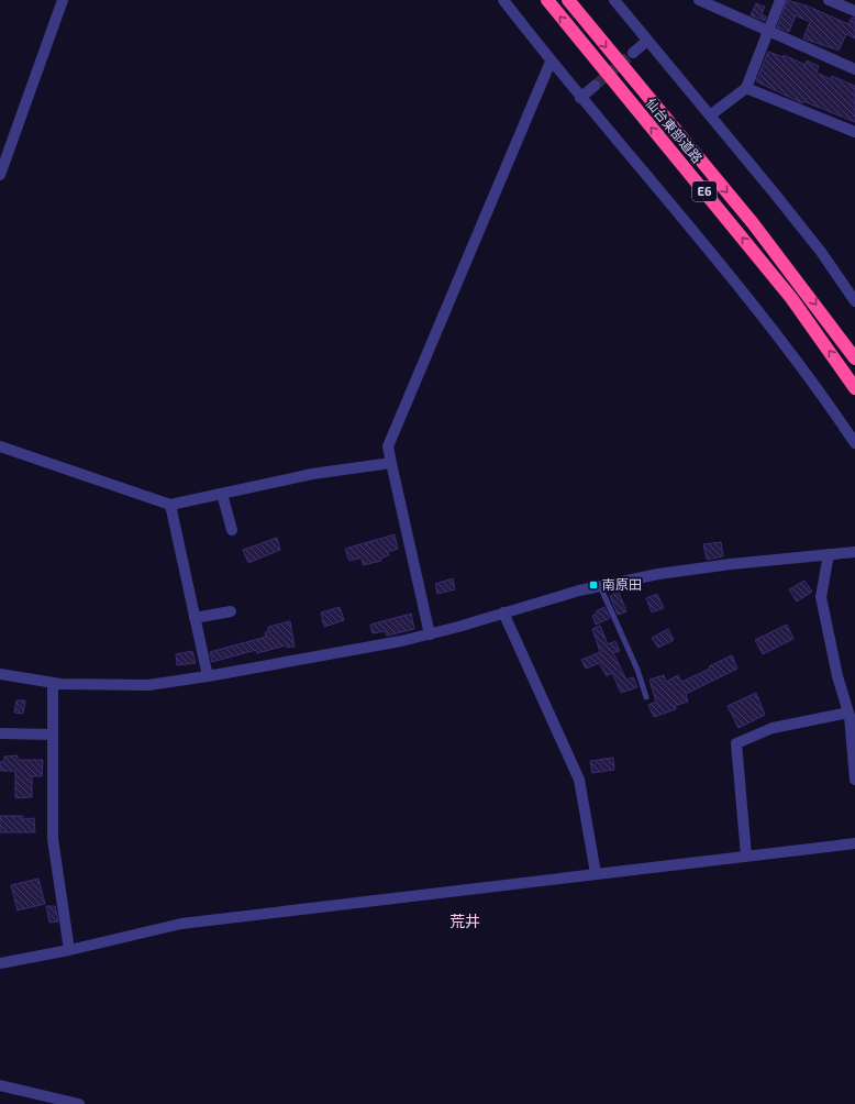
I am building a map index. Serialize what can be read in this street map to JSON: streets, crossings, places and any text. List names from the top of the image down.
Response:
{
  "streets": {
    "highway": ["仙台東部道路", "E6"]
  },
  "districts": ["荒井"],
  "places": {
    "transit": ["南原田"]
  }
}
